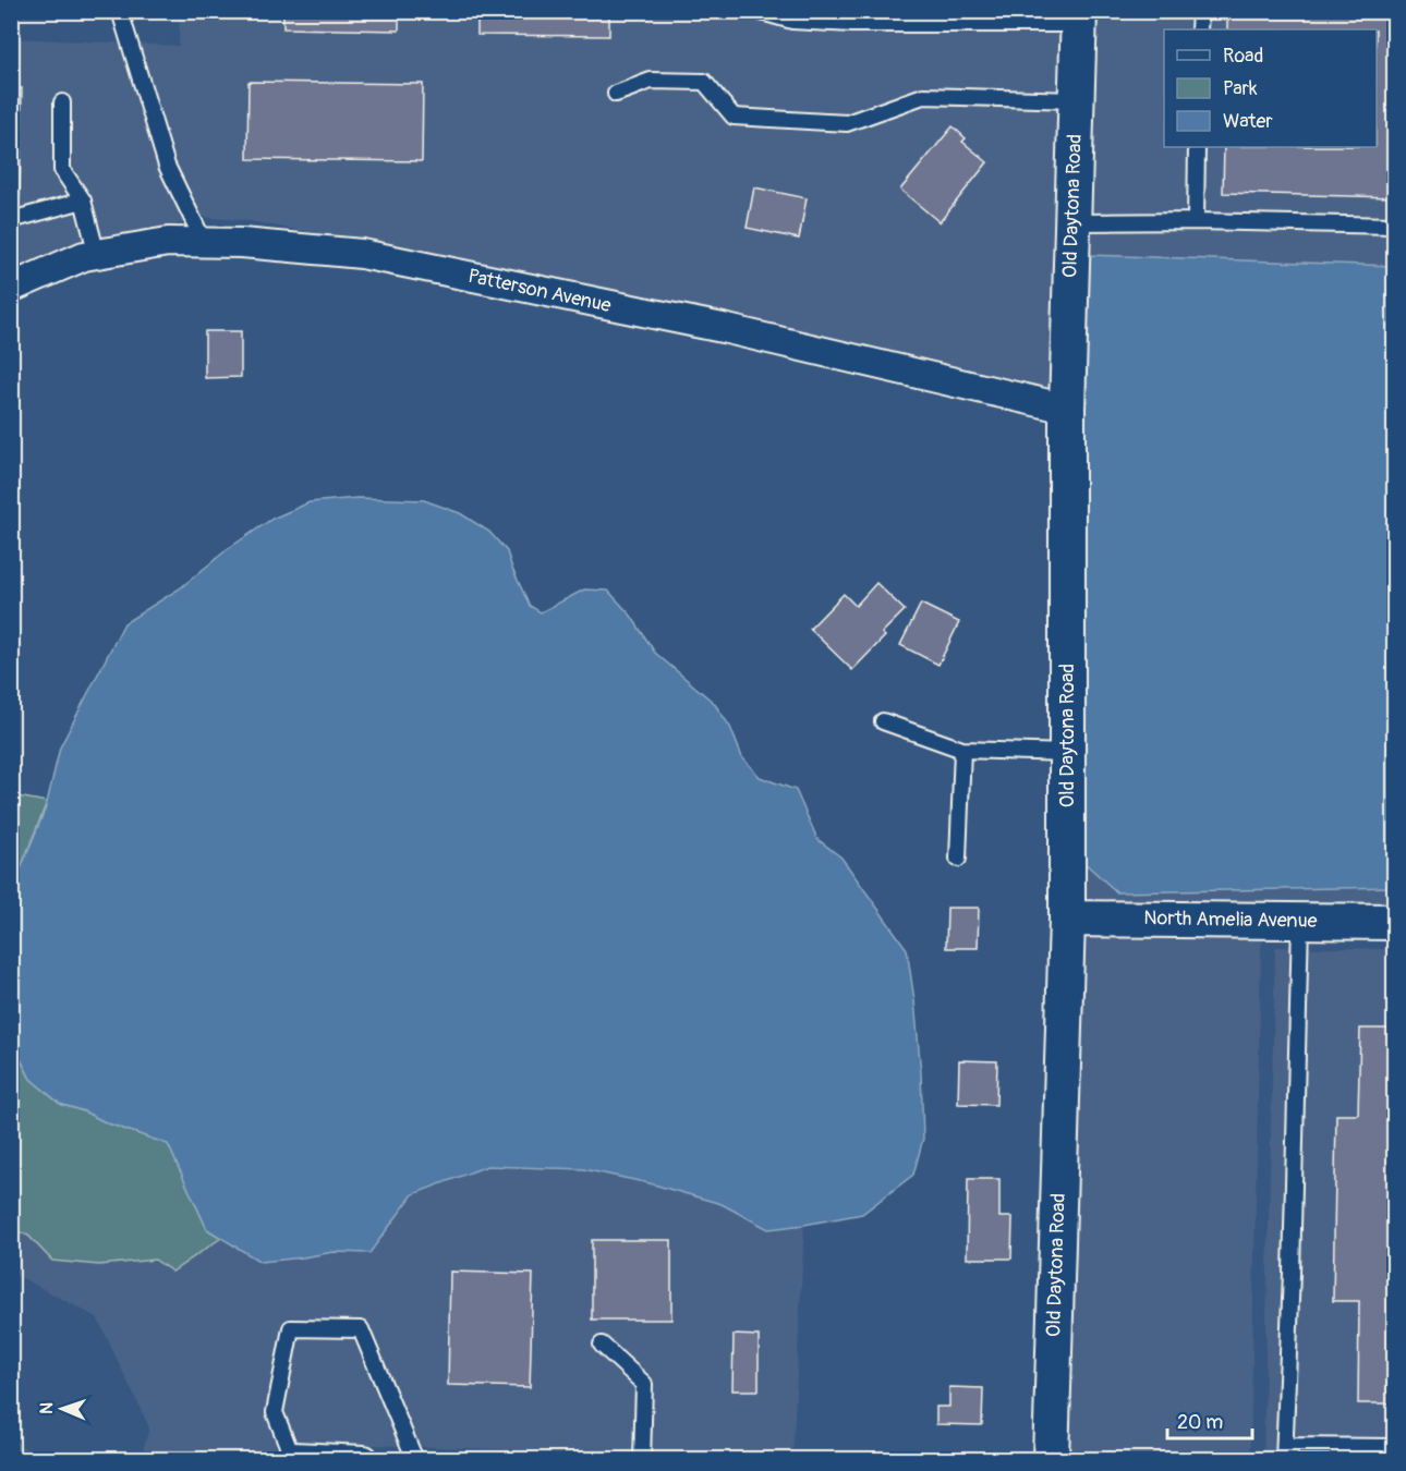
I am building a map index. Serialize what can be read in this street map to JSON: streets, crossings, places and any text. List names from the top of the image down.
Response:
{
  "streets": {
    "street": ["Old Daytona Road", "Patterson Avenue", "North Amelia Avenue"]
  },
  "crossings": [
    ["Old Daytona Road", "Patterson Avenue"],
    ["Old Daytona Road", "North Amelia Avenue"]
  ],
  "legend": ["Road", "Park", "Water"],
  "scale_bar": "20 m",
  "north": "left"
}
